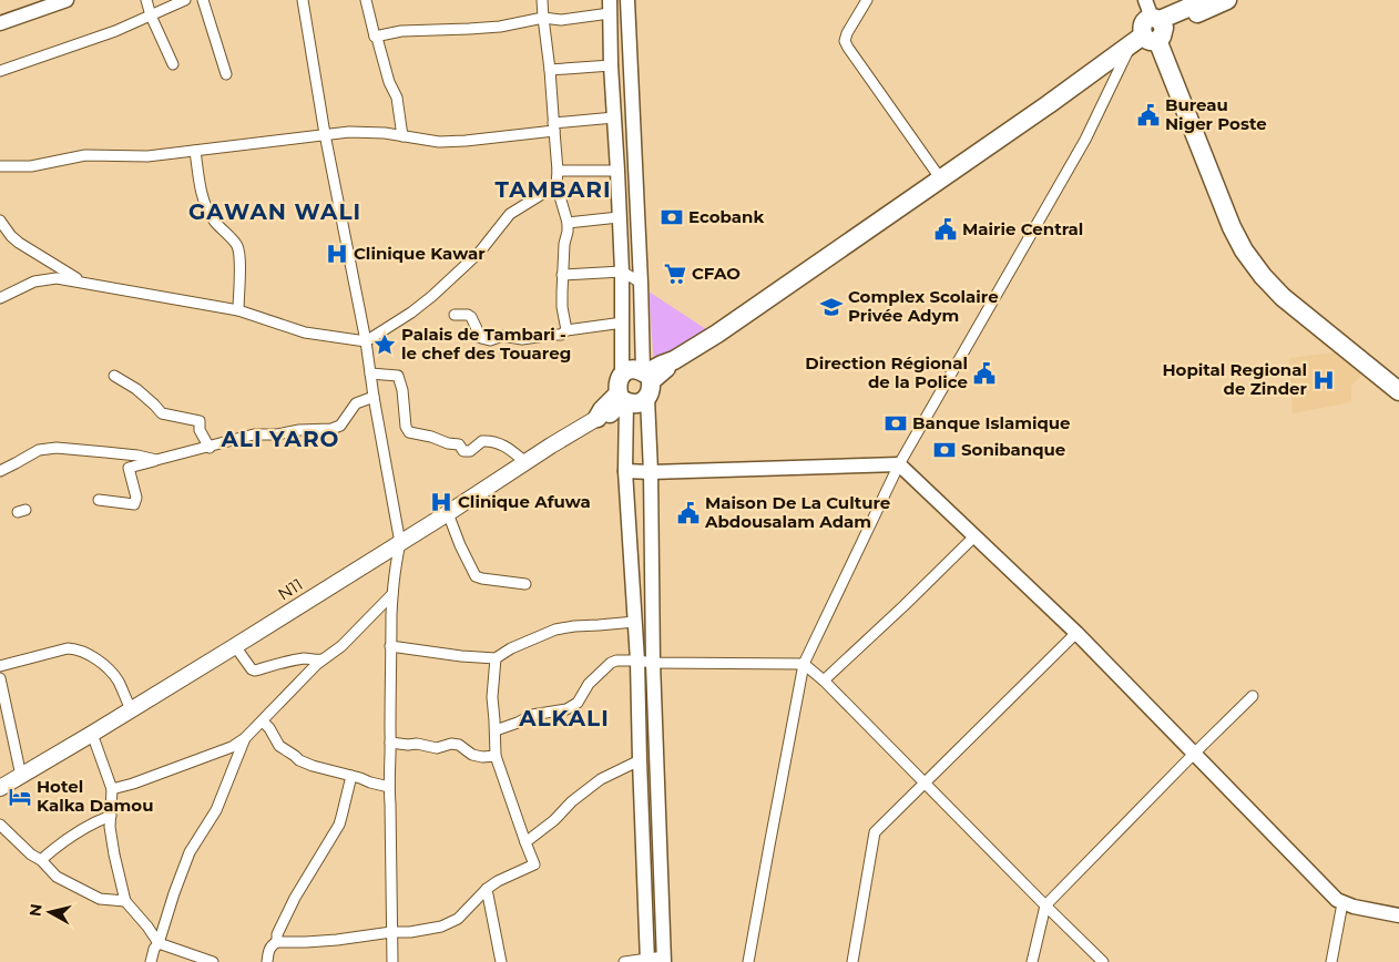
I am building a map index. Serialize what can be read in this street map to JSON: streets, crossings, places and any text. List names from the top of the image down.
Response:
{
  "streets": {
    "main road": ["N11"]
  },
  "districts": [
    "TAMBARI",
    "GAWAN WALI",
    "ALI YARO",
    "ALKALI"
  ],
  "places": {
    "public building": [
      "Bureau Niger Poste",
      "Mairie Central",
      "Direction Régional de la Police",
      "Maison De La Culture Abdousalam Adam"
    ],
    "bank": ["Ecobank", "Banque Islamique", "Sonibanque"],
    "hospital": ["Clinique Kawar", "Hopital Regional de Zinder", "Clinique Afuwa"],
    "supermarket": ["CFAO"],
    "school or university": ["Complex Scolaire Privée Adym"],
    "place": ["Palais de Tambari - le chef des Touareg"],
    "hotel": ["Hotel Kalka Damou"]
  },
  "north": "left"
}
